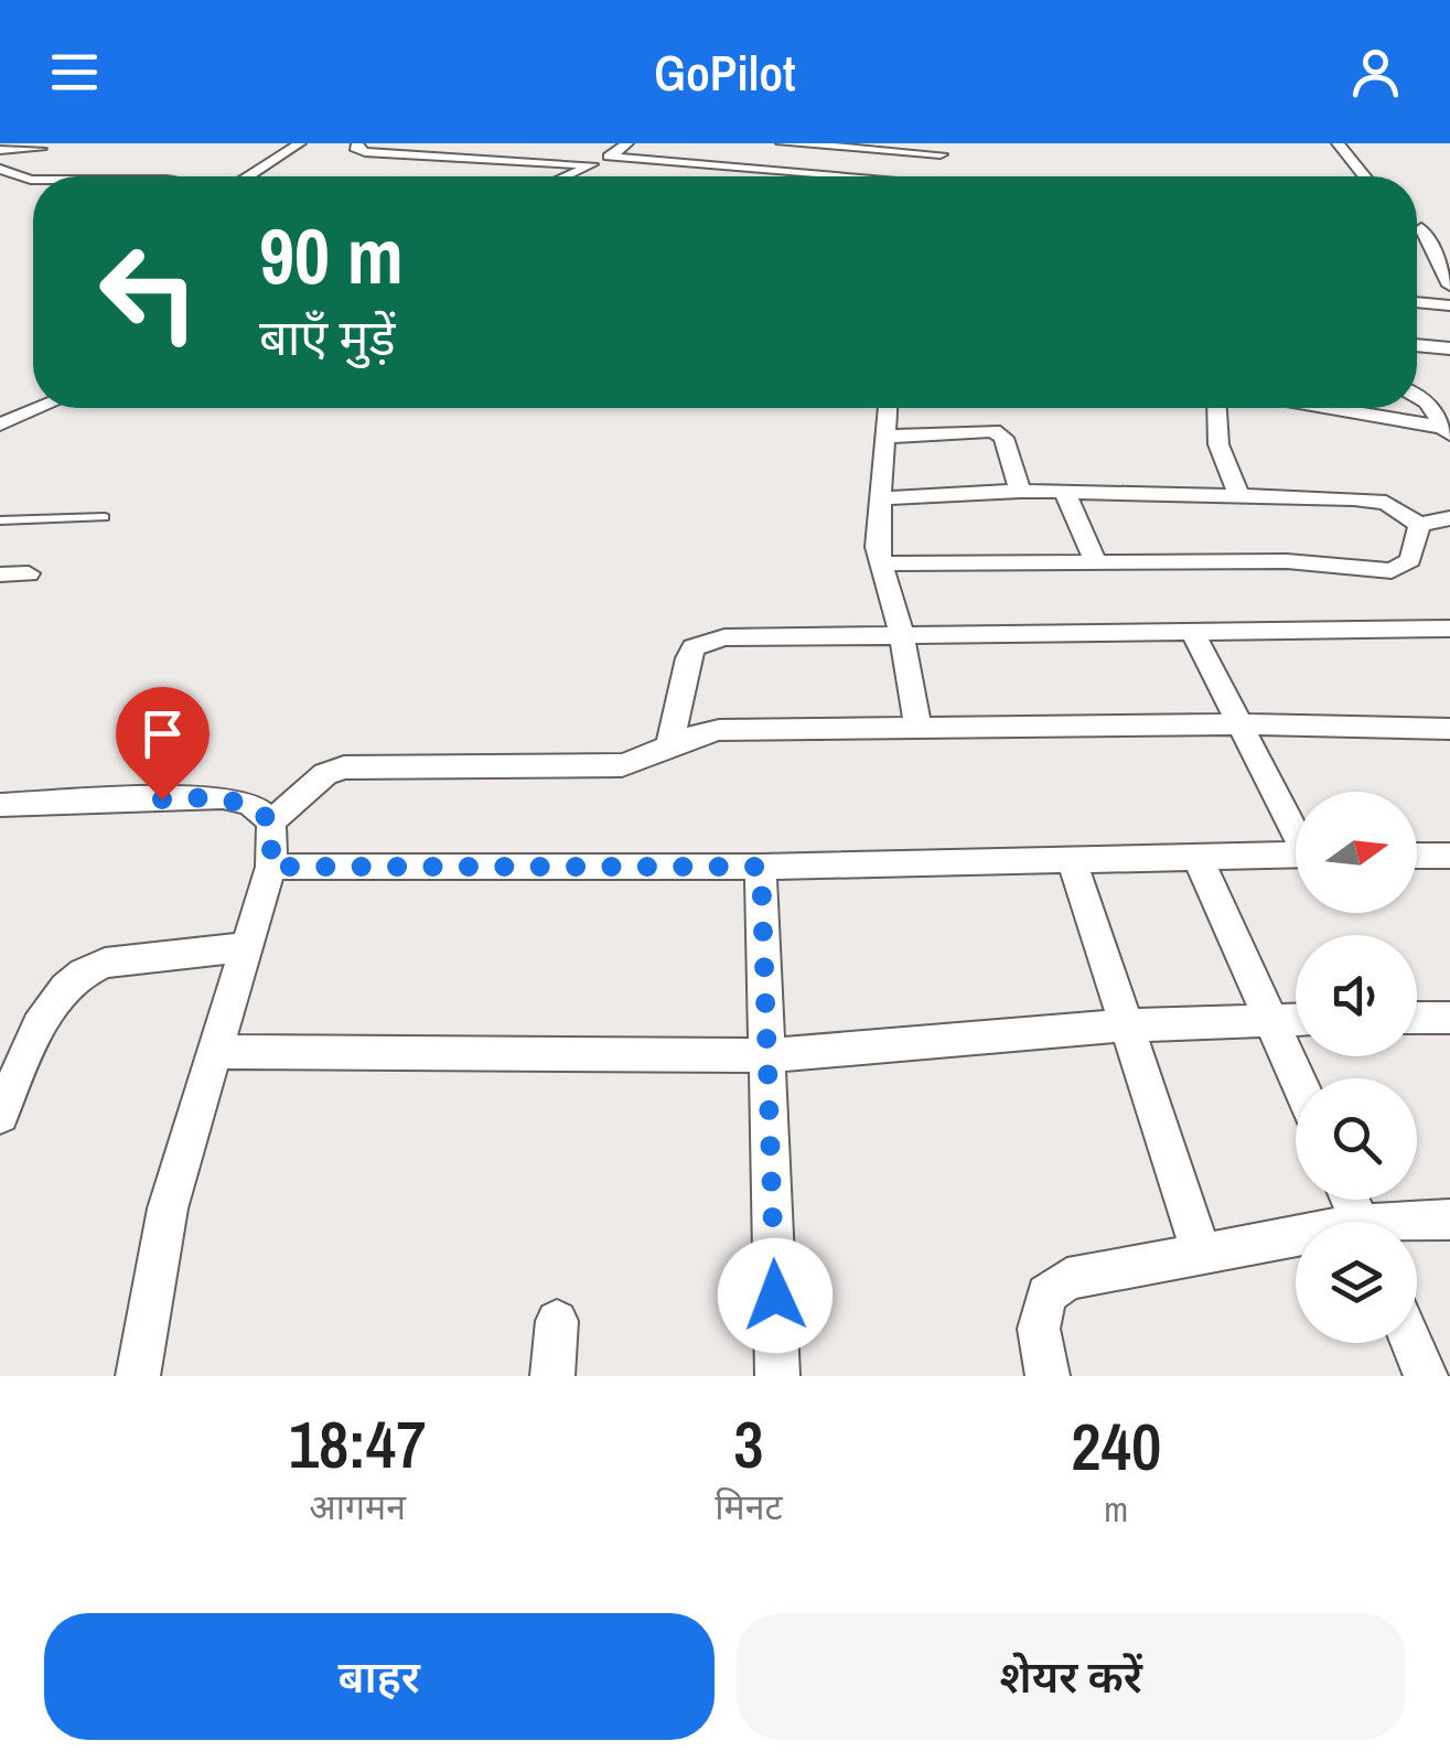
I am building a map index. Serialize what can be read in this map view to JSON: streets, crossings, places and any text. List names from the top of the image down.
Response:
{
  "north": "right",
  "page": {
    "header": "GoPilot",
    "turn": ["90 m", "बाएँ मुड़ें"],
    "eta": [
      "18:47",
      "आगमन",
      "3",
      "मिनट",
      "240",
      "m"
    ],
    "buttons": ["बाहर", "शेयर करें"]
  }
}
